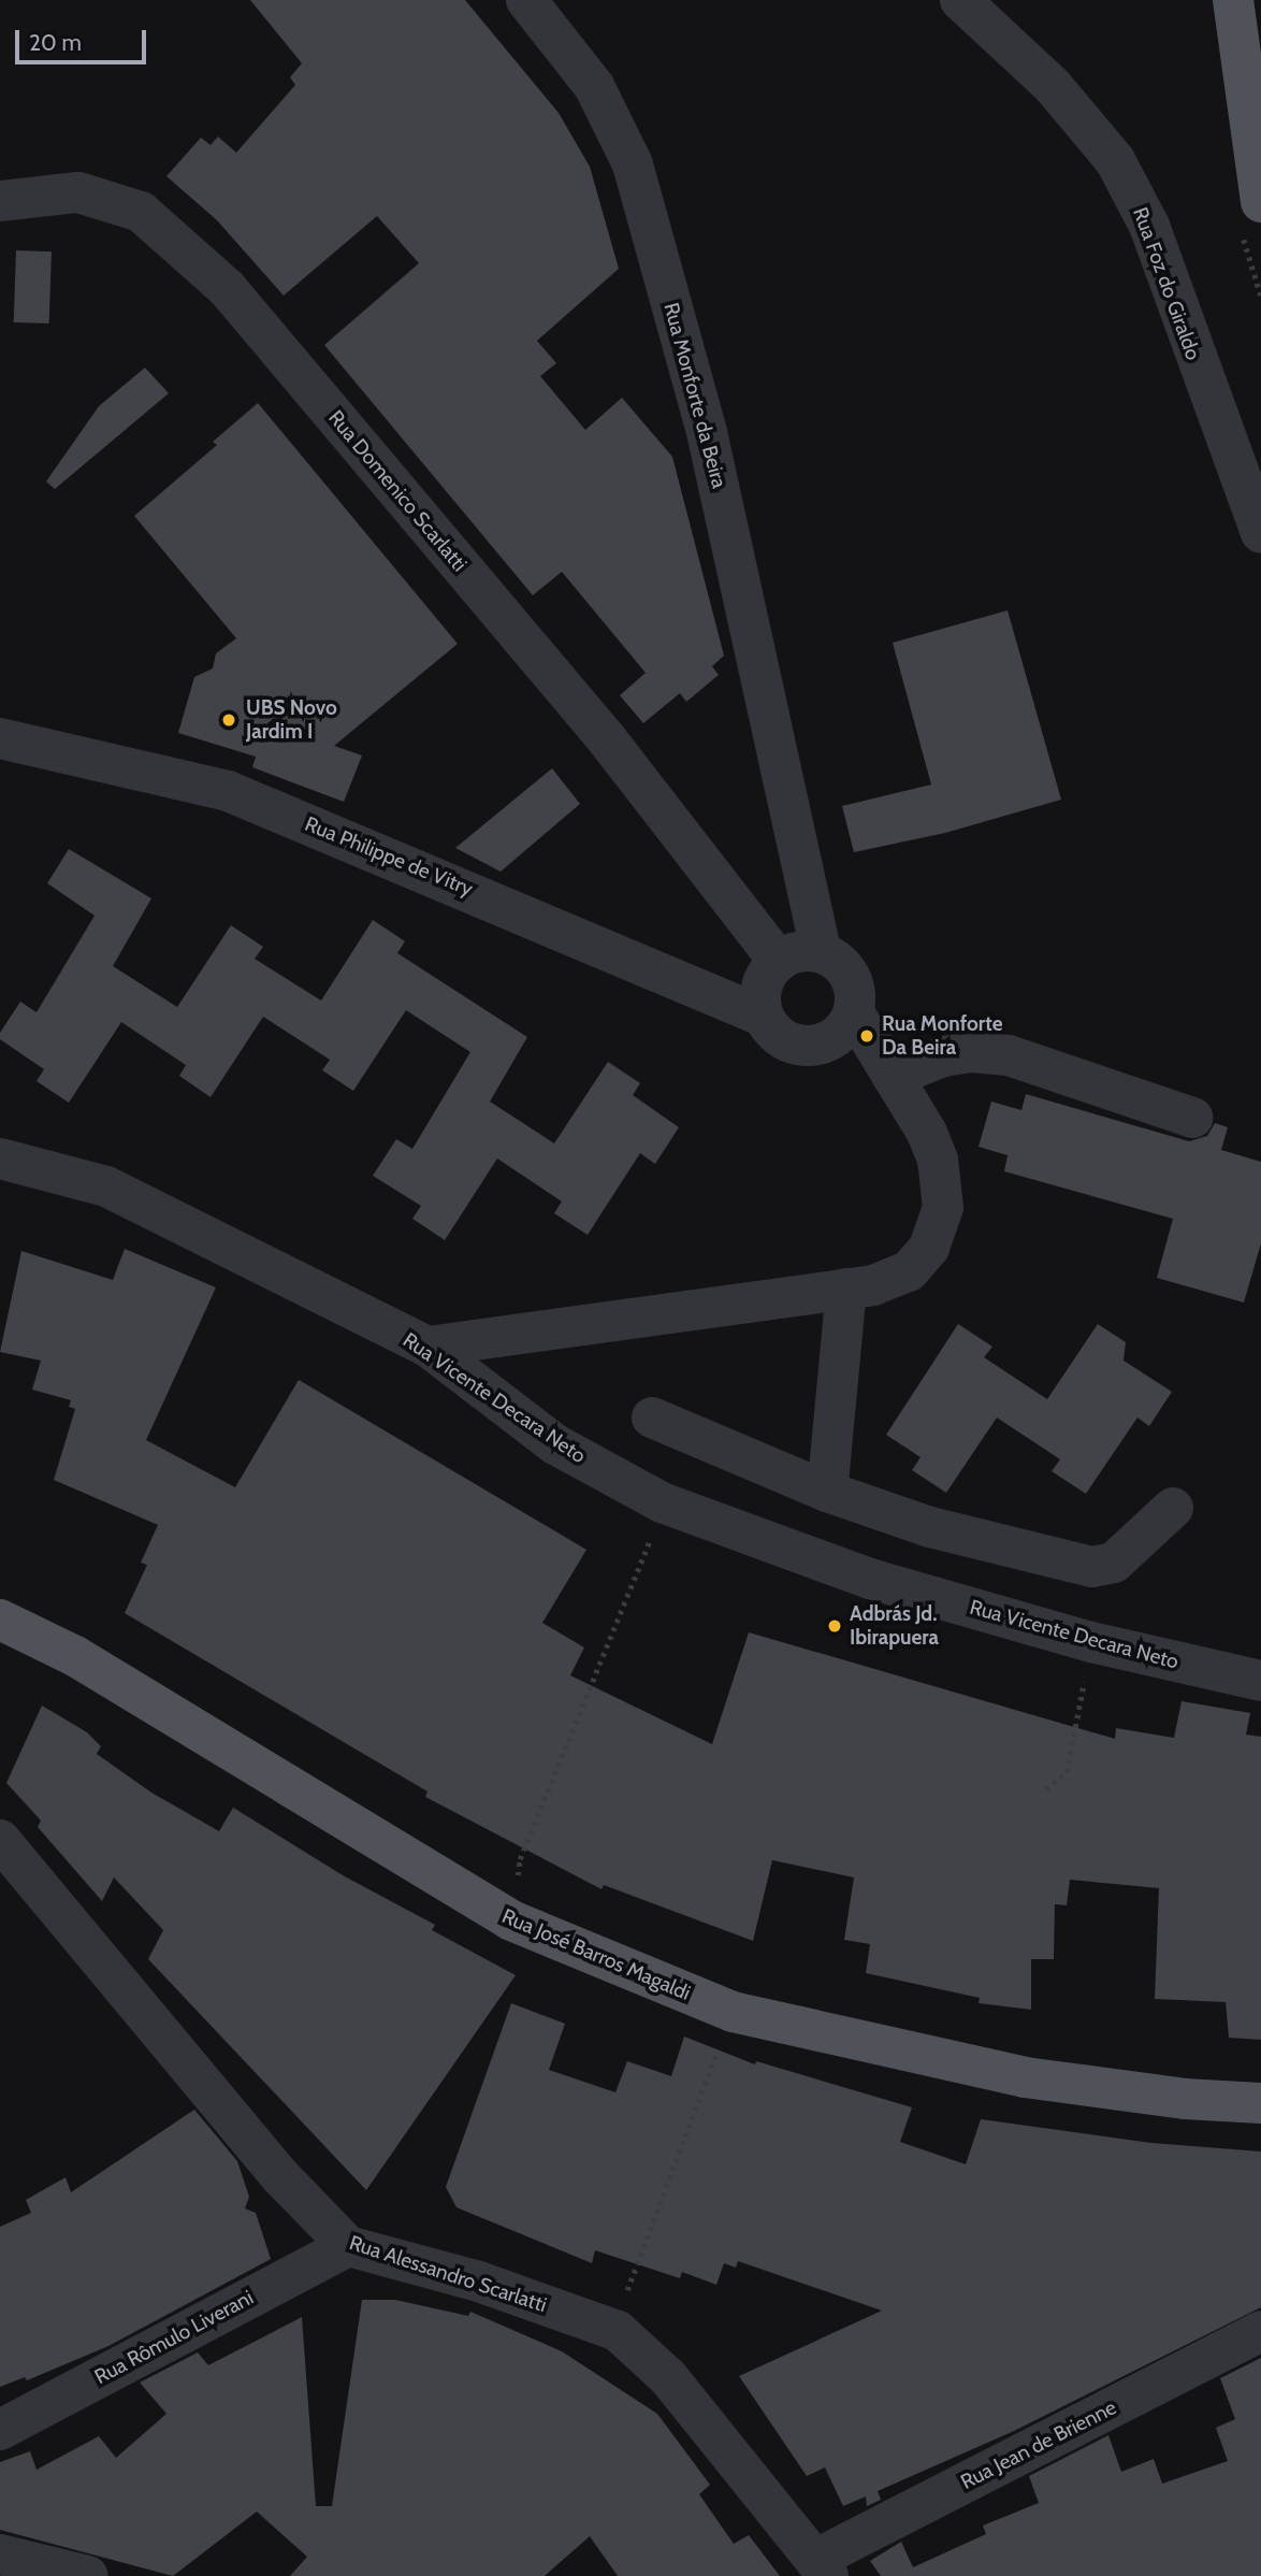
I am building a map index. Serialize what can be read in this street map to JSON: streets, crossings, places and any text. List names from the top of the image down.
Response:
{
  "streets": {
    "main road": ["Rua José Barros Magaldi"],
    "street": [
      "Rua Foz do Giraldo",
      "Rua Monforte da Beira",
      "Rua Domenico Scarlatti",
      "Rua Philippe de Vitry",
      "Rua Vicente Decara Neto",
      "Rua Alessandro Scarlatti",
      "Rua Rômulo Liverani",
      "Rua Jean de Brienne"
    ]
  },
  "crossings": [
    ["Rua Monforte da Beira", "Rua Domenico Scarlatti"],
    ["Rua Monforte da Beira", "Rua Philippe de Vitry"],
    ["Rua Domenico Scarlatti", "Rua Philippe de Vitry"],
    ["Rua Alessandro Scarlatti", "Rua Rômulo Liverani"],
    ["Rua Alessandro Scarlatti", "Rua Jean de Brienne"]
  ],
  "places": ["UBS Novo Jardim I", "Rua Monforte Da Beira", "Adbrás Jd. Ibirapuera"],
  "scale_bar": "20 m"
}
